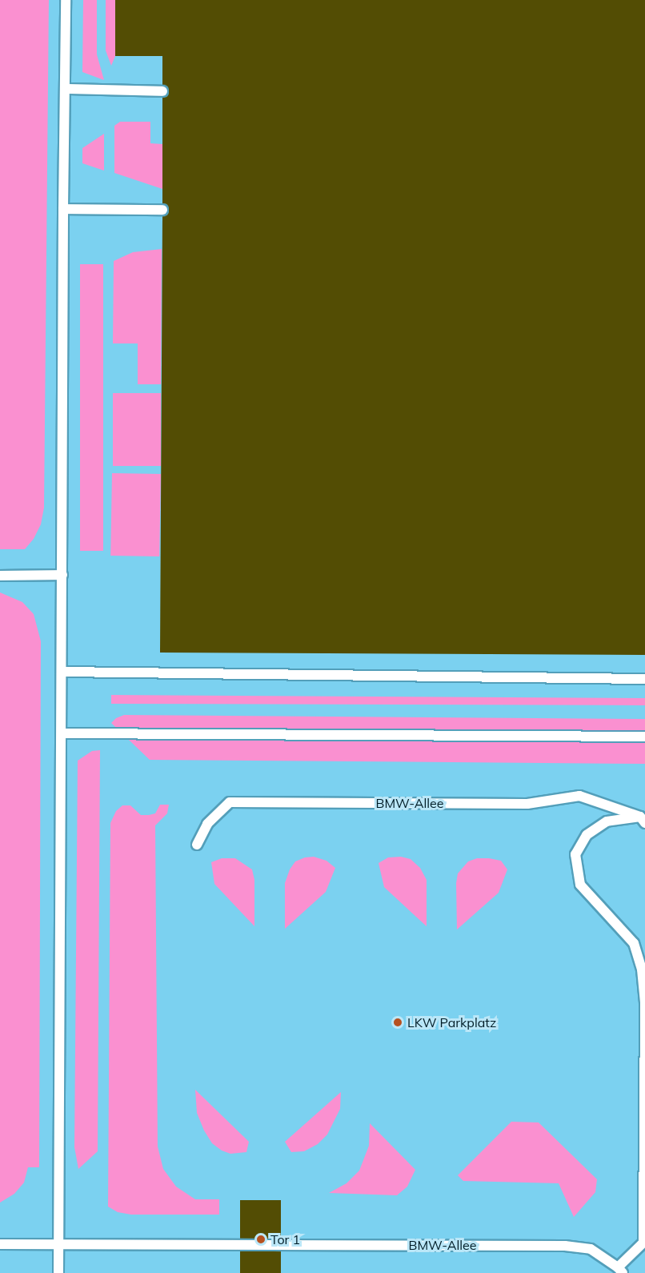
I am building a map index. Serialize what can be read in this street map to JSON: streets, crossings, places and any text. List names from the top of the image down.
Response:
{
  "streets": {
    "lane": ["BMW-Allee"]
  },
  "places": ["LKW Parkplatz", "Tor 1"]
}
